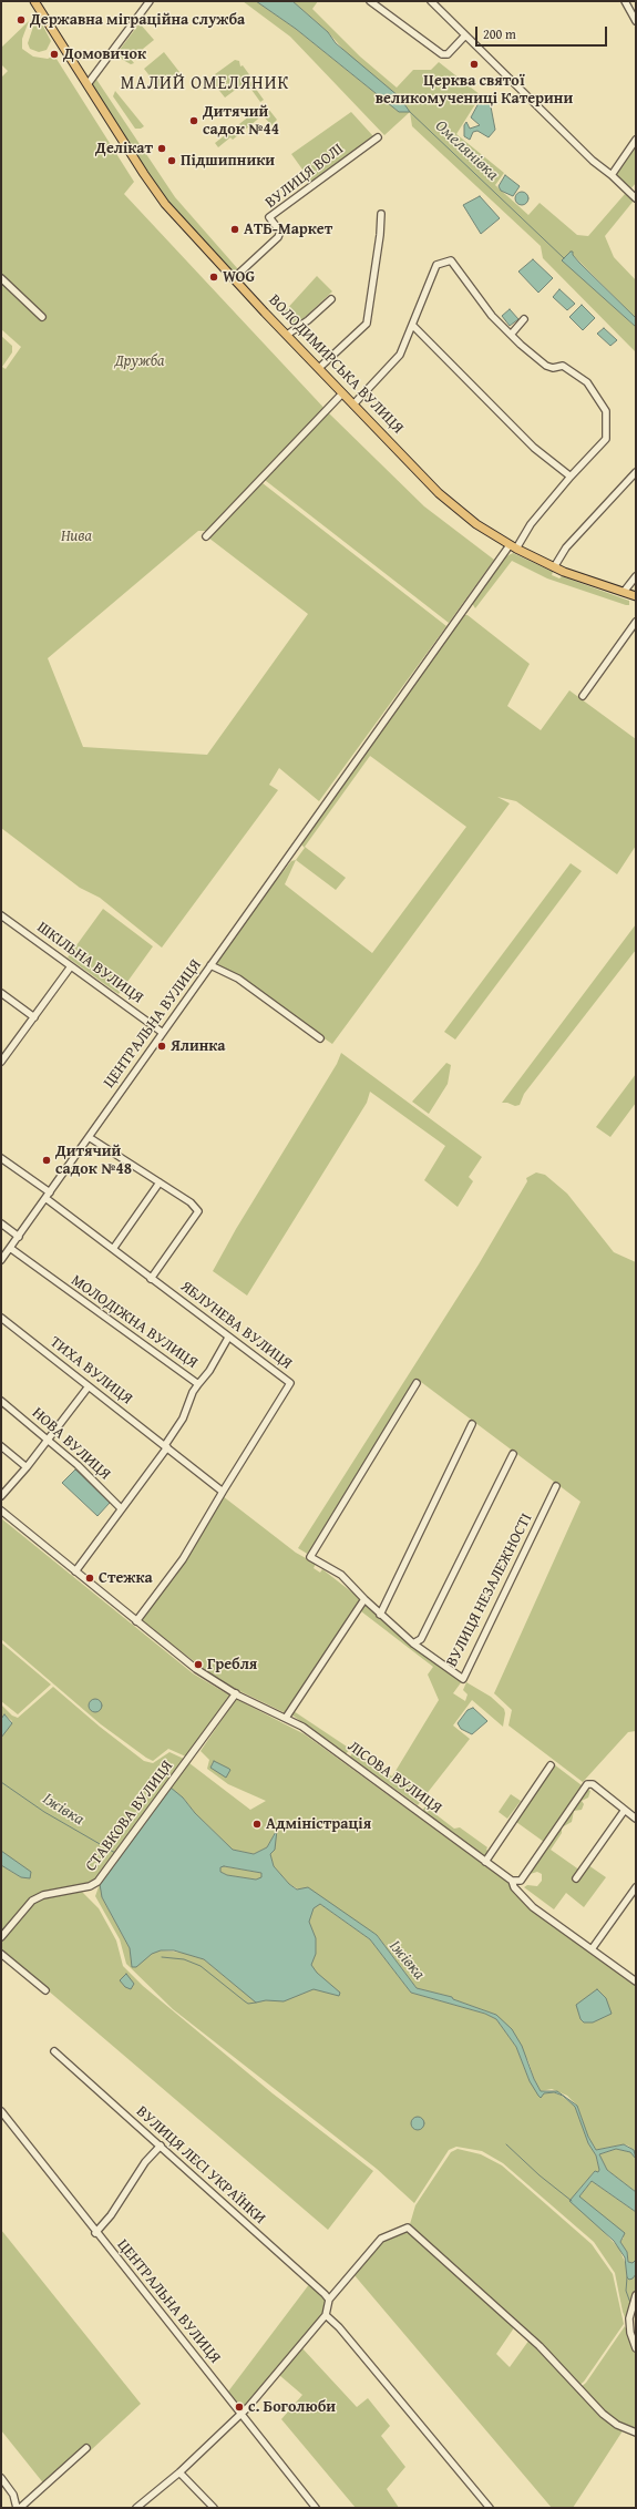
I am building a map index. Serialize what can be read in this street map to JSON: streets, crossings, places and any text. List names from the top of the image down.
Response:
{
  "streets": {
    "main road": ["ВОЛОДИМИРСЬКА ВУЛИЦЯ"],
    "street": [
      "ВУЛИЦЯ ВОЛІ",
      "ШКІЛЬНА ВУЛИЦЯ",
      "ЦЕНТРАЛЬНА ВУЛИЦЯ",
      "МОЛОДІЖНА ВУЛИЦЯ",
      "ЯБЛУНЕВА ВУЛИЦЯ",
      "ТИХА ВУЛИЦЯ",
      "НОВА ВУЛИЦЯ",
      "ВУЛИЦЯ НЕЗАЛЕЖНОСТІ",
      "ЛІСОВА ВУЛИЦЯ",
      "СТАВКОВА ВУЛИЦЯ",
      "ВУЛИЦЯ ЛЕСІ УКРАЇНКИ"
    ]
  },
  "crossings": [
    ["ВУЛИЦЯ ВОЛІ", "ВОЛОДИМИРСЬКА ВУЛИЦЯ"],
    ["ВОЛОДИМИРСЬКА ВУЛИЦЯ", "ЦЕНТРАЛЬНА ВУЛИЦЯ"],
    ["ШКІЛЬНА ВУЛИЦЯ", "ЦЕНТРАЛЬНА ВУЛИЦЯ"],
    ["ЦЕНТРАЛЬНА ВУЛИЦЯ", "МОЛОДІЖНА ВУЛИЦЯ"],
    ["ЦЕНТРАЛЬНА ВУЛИЦЯ", "ЯБЛУНЕВА ВУЛИЦЯ"],
    ["МОЛОДІЖНА ВУЛИЦЯ", "ЯБЛУНЕВА ВУЛИЦЯ"],
    ["ЯБЛУНЕВА ВУЛИЦЯ", "ТИХА ВУЛИЦЯ"],
    ["ЯБЛУНЕВА ВУЛИЦЯ", "ЛІСОВА ВУЛИЦЯ"],
    ["ЛІСОВА ВУЛИЦЯ", "СТАВКОВА ВУЛИЦЯ"]
  ],
  "districts": ["МАЛИЙ ОМЕЛЯНИК"],
  "water": ["Омелянівка", "Іжівка"],
  "parks": ["Дружба", "Нива"],
  "places": [
    "Державна міграційна служба",
    "Домовичок",
    "Церква святої великомучениці Катерини",
    "Дитячий садок №44",
    "Делікат",
    "Підшипники",
    "АТБ-Маркет",
    "WOG",
    "Ялинка",
    "Дитячий садок №48",
    "Стежка",
    "Гребля",
    "Адміністрація",
    "с. Боголюби"
  ],
  "scale_bar": "200 m"
}
